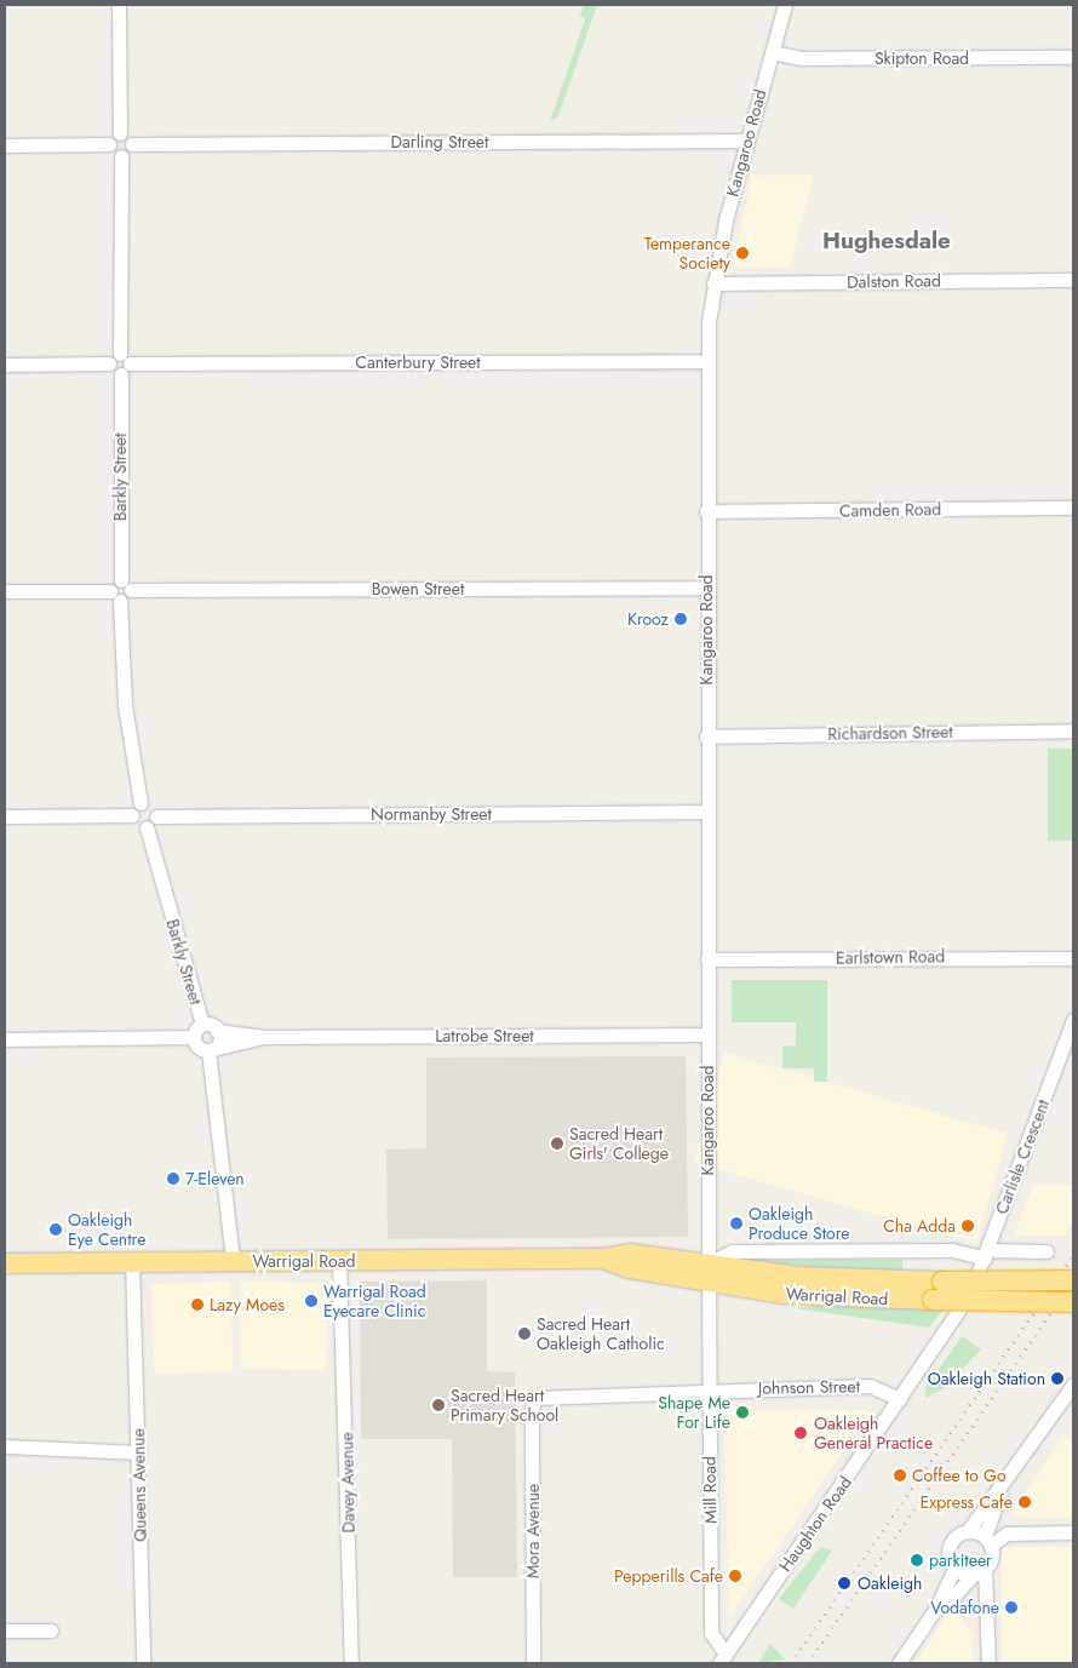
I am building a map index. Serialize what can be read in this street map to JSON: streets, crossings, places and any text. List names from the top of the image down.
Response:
{
  "streets": {
    "highway": ["Warrigal Road"],
    "street": [
      "Skipton Road",
      "Darling Street",
      "Kangaroo Road",
      "Dalston Road",
      "Canterbury Street",
      "Barkly Street",
      "Camden Road",
      "Bowen Street",
      "Richardson Street",
      "Normanby Street",
      "Earlstown Road",
      "Latrobe Street",
      "Carlisle Crescent",
      "Johnson Street",
      "Davey Avenue",
      "Queens Avenue",
      "Mill Road",
      "Haughton Road",
      "Mora Avenue"
    ]
  },
  "crossings": [
    ["Skipton Road", "Kangaroo Road"],
    ["Darling Street", "Kangaroo Road"],
    ["Kangaroo Road", "Dalston Road"],
    ["Kangaroo Road", "Canterbury Street"],
    ["Kangaroo Road", "Camden Road"],
    ["Kangaroo Road", "Bowen Street"],
    ["Kangaroo Road", "Richardson Street"],
    ["Kangaroo Road", "Normanby Street"],
    ["Kangaroo Road", "Earlstown Road"],
    ["Kangaroo Road", "Latrobe Street"],
    ["Kangaroo Road", "Warrigal Road"],
    ["Kangaroo Road", "Mill Road"],
    ["Canterbury Street", "Barkly Street"],
    ["Barkly Street", "Bowen Street"],
    ["Barkly Street", "Latrobe Street"],
    ["Carlisle Crescent", "Haughton Road"],
    ["Warrigal Road", "Davey Avenue"],
    ["Warrigal Road", "Queens Avenue"],
    ["Warrigal Road", "Mill Road"],
    ["Johnson Street", "Mill Road"],
    ["Johnson Street", "Haughton Road"],
    ["Johnson Street", "Mora Avenue"],
    ["Mill Road", "Haughton Road"]
  ],
  "districts": ["Hughesdale"],
  "places": [
    "Temperance Society",
    "Krooz",
    "Sacred Heart Girls' College",
    "7-Eleven",
    "Oakleigh Produce Store",
    "Cha Adda",
    "Oakleigh Eye Centre",
    "Warrigal Road Eyecare Clinic",
    "Lazy Moes",
    "Sacred Heart Oakleigh Catholic",
    "Oakleigh Station",
    "Sacred Heart Primary School",
    "Shape Me For Life",
    "Oakleigh General Practice",
    "Coffee to Go",
    "Express Cafe",
    "parkiteer",
    "Pepperills Cafe",
    "Oakleigh",
    "Vodafone"
  ]
}
